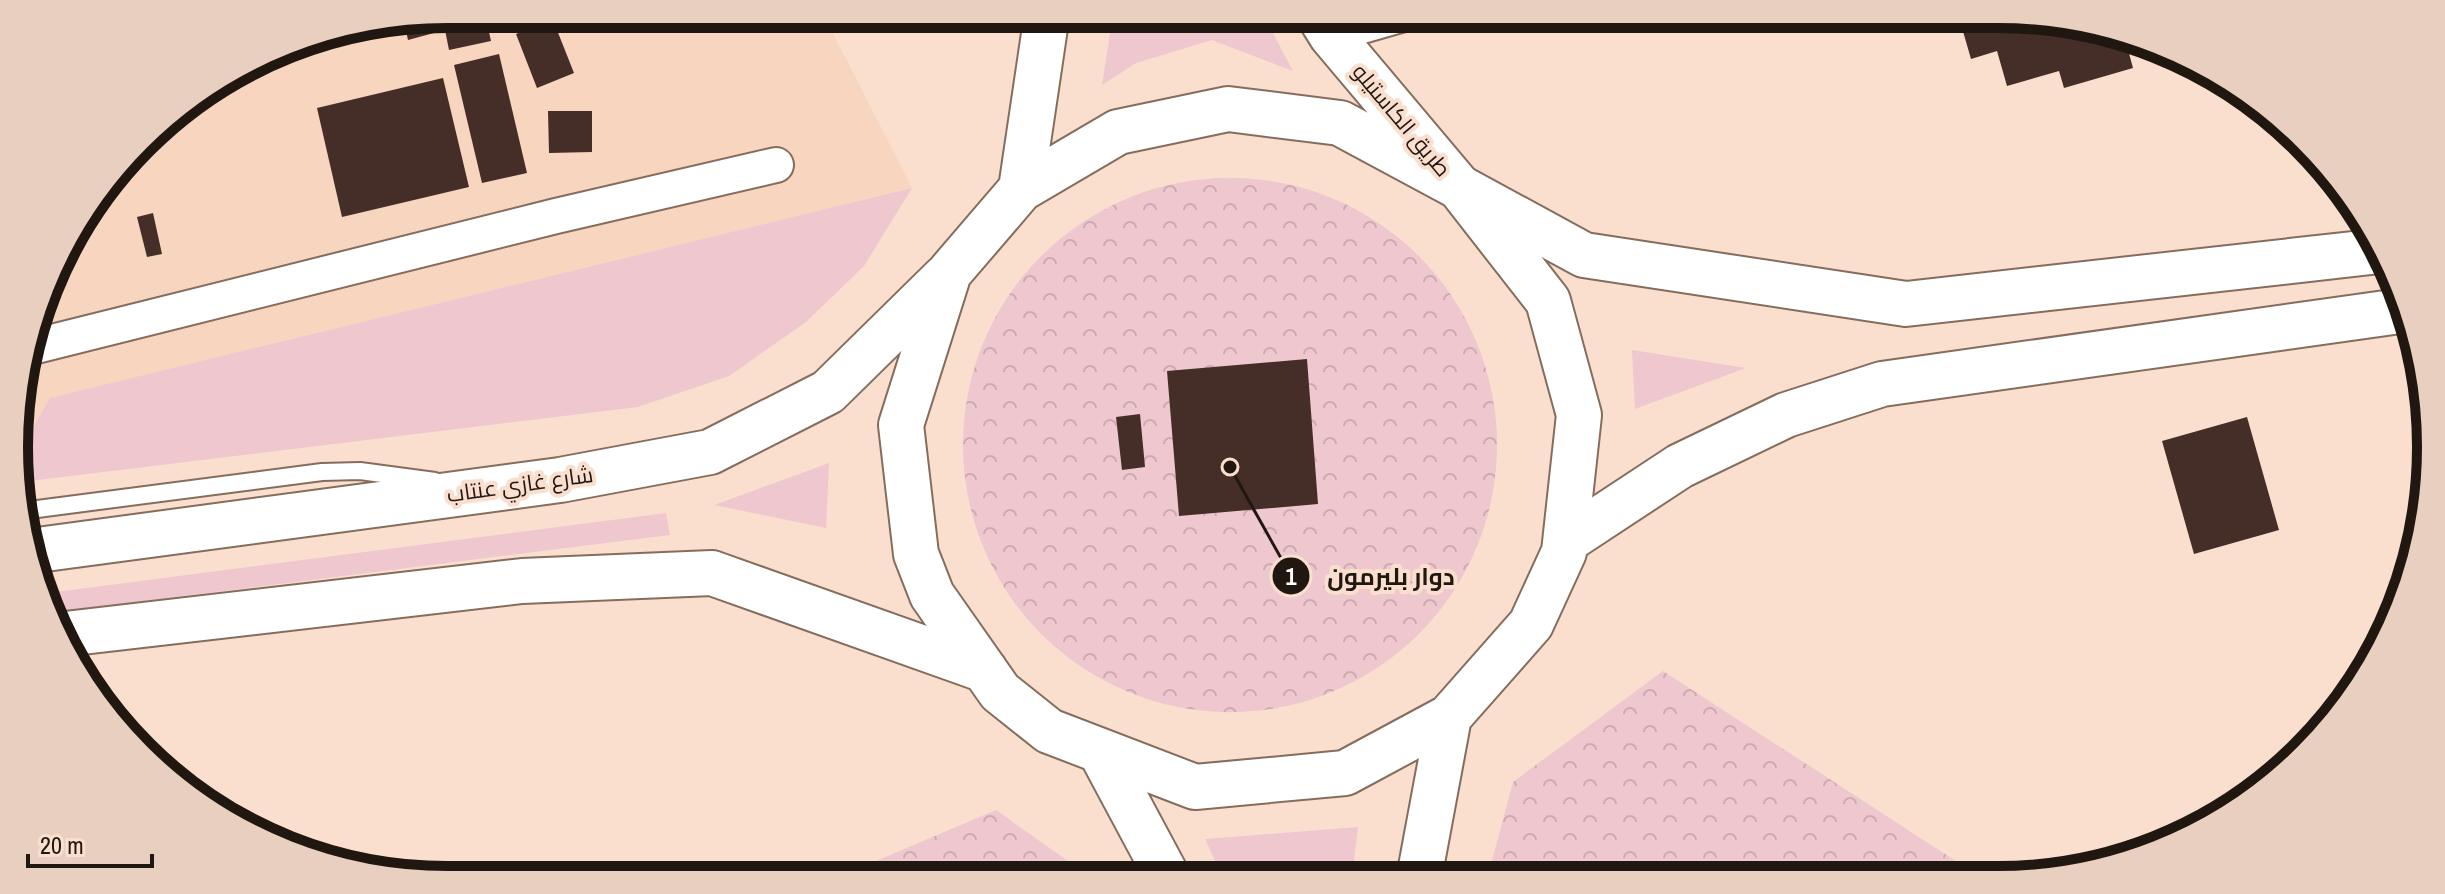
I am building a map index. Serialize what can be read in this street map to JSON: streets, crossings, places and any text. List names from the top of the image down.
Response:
{
  "streets": {
    "main road": ["طريق الكاستيلو", "شارع غازي عنتاب"]
  },
  "places": ["دوار بليرمون"],
  "scale_bar": "20 m"
}
